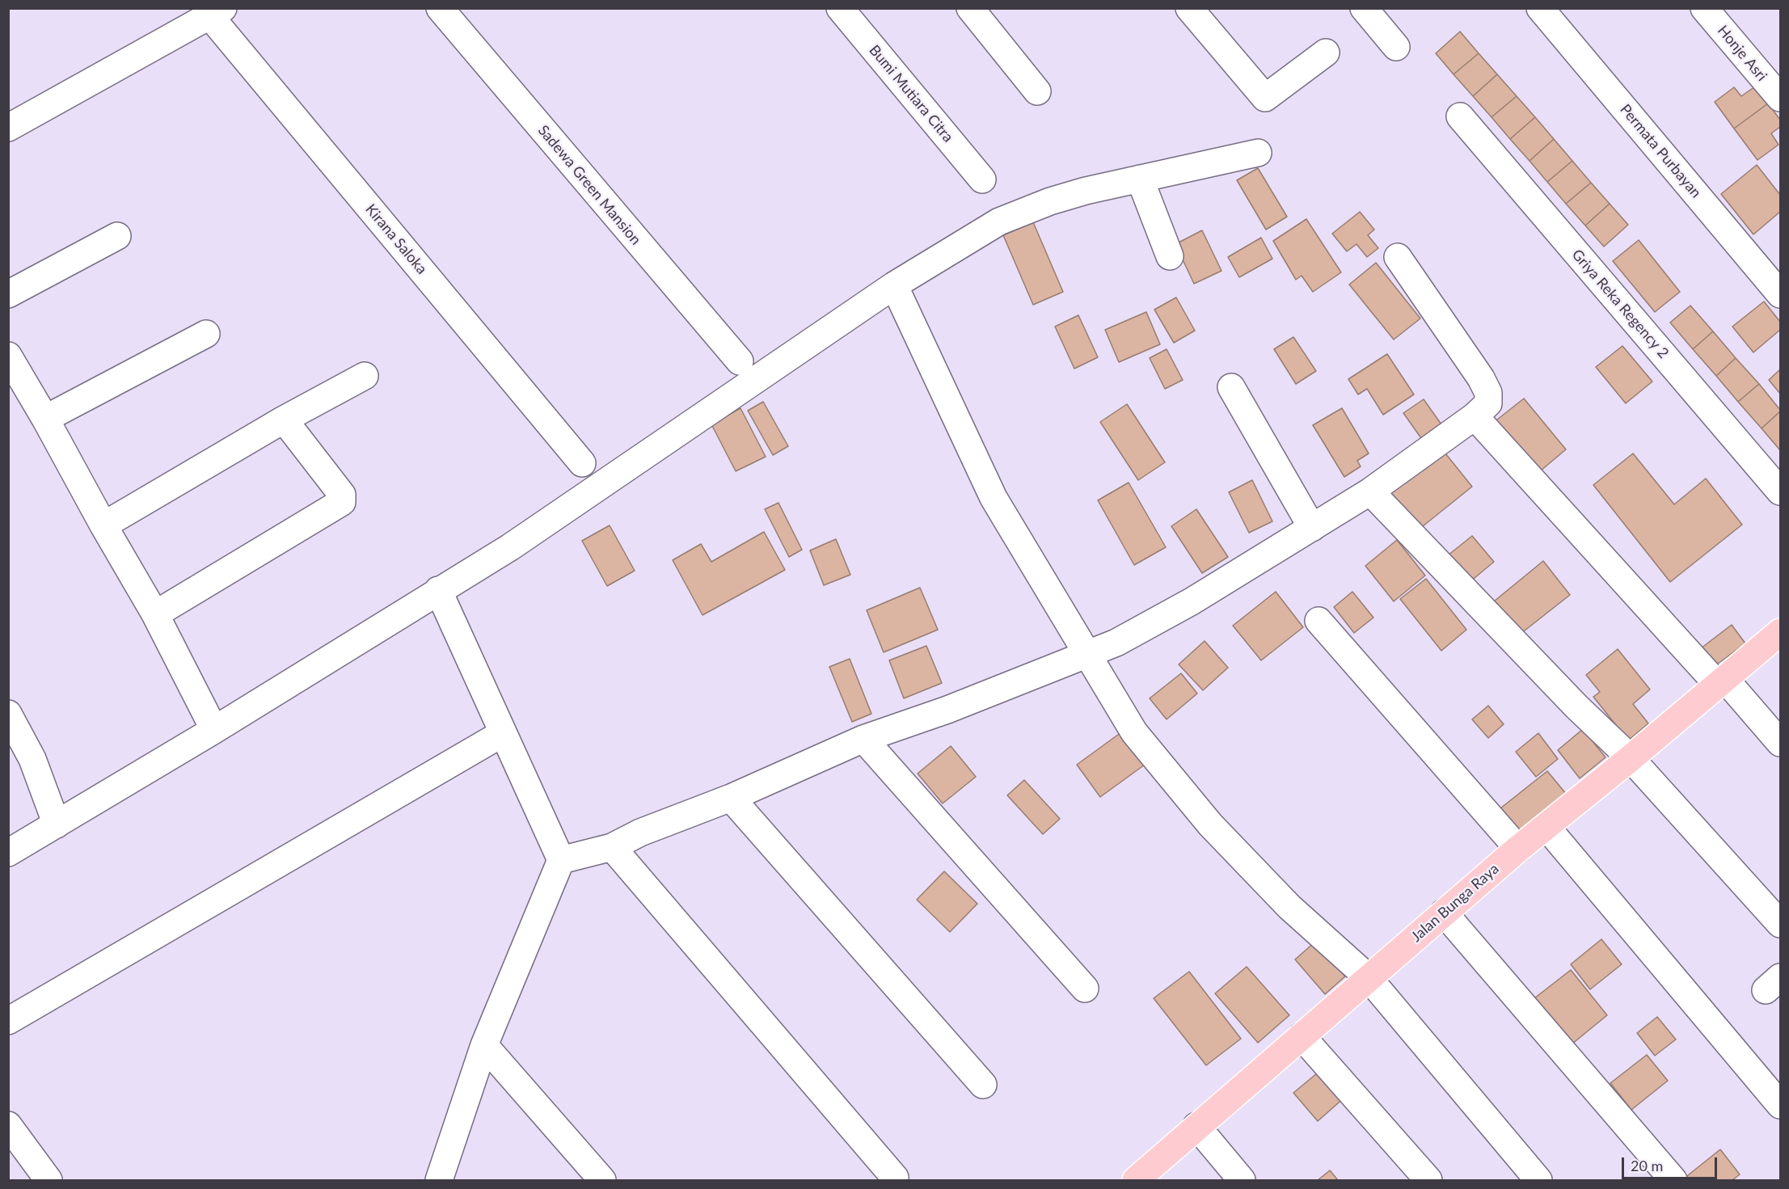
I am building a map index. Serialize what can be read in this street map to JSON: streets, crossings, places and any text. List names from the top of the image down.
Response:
{
  "streets": {
    "main road": ["Jalan Bunga Raya"],
    "street": [
      "Honje Asri",
      "Bumi Mutiara Citra",
      "Permata Purbayan",
      "Sadewa Green Mansion",
      "Kirana Saloka",
      "Griya Reka Regency 2"
    ]
  },
  "scale_bar": "20 m"
}
